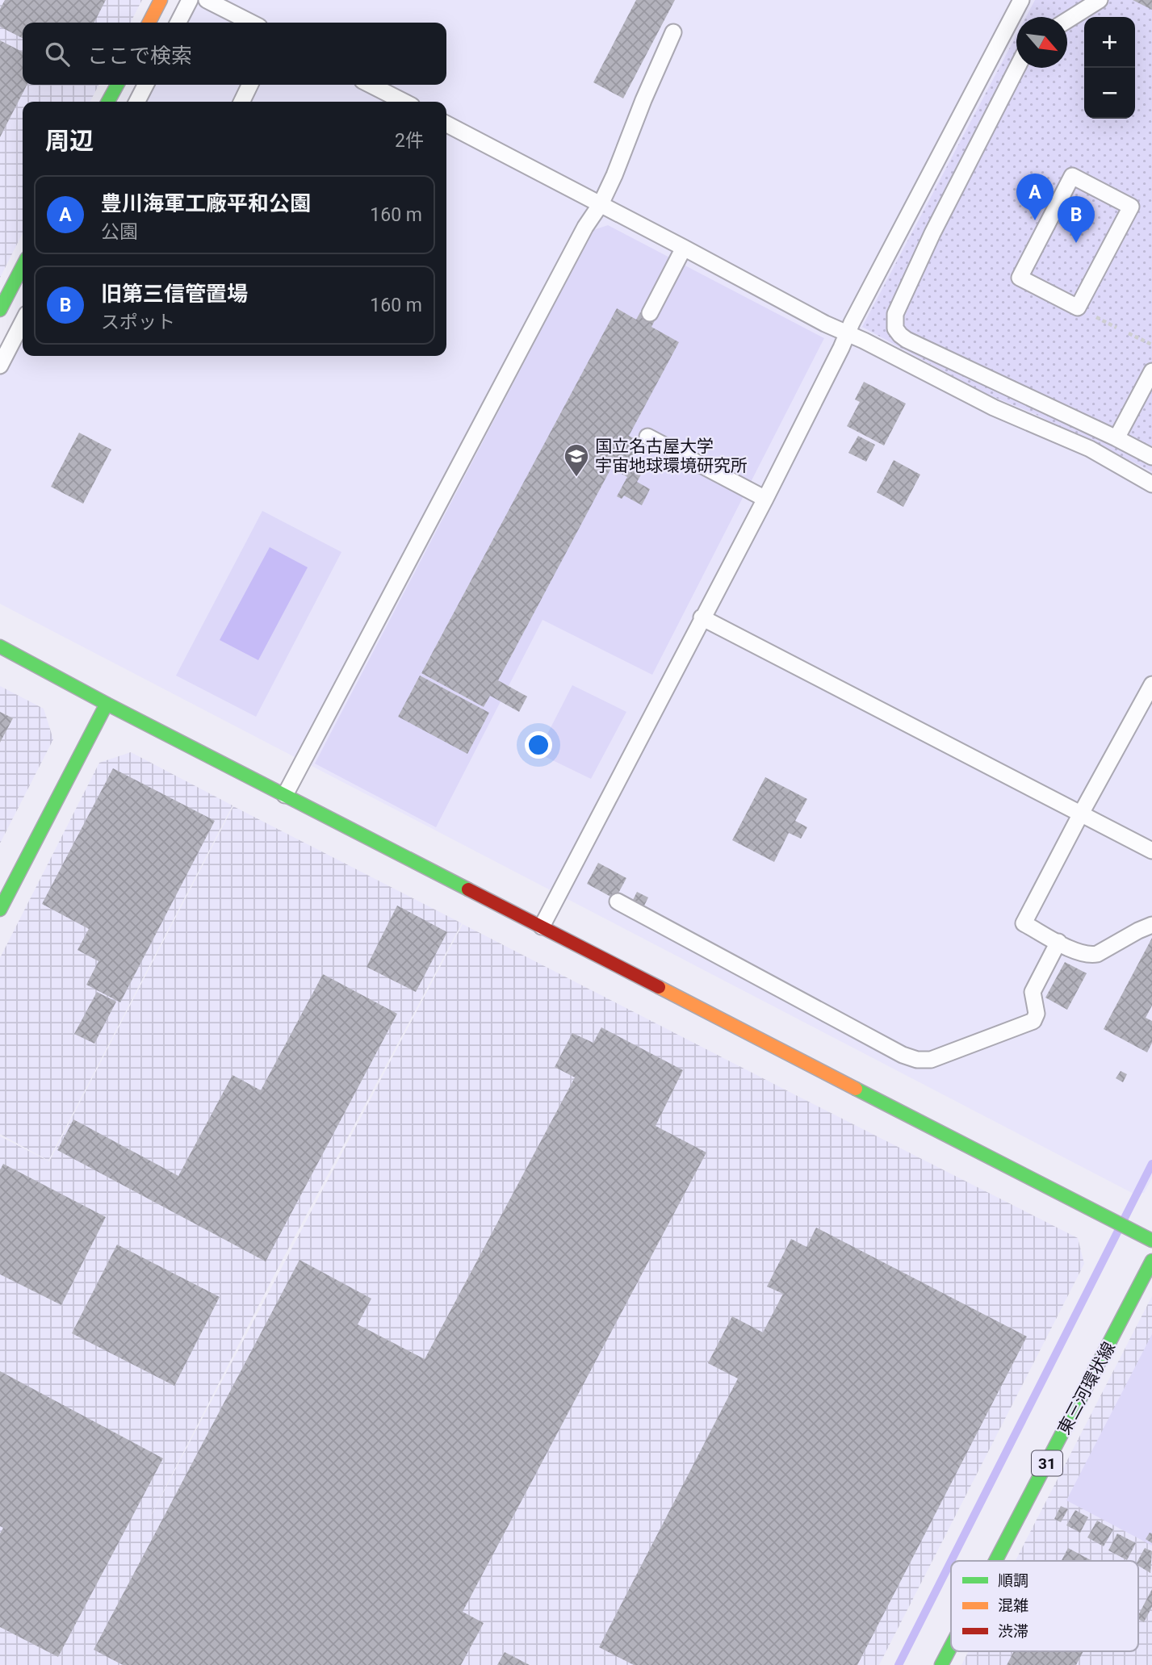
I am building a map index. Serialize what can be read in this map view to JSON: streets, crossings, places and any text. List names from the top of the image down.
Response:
{
  "streets": {
    "street": ["東三河環状線", "31"]
  },
  "places": {
    "school or university": ["国立名古屋大学 宇宙地球環境研究所"]
  },
  "legend": ["順調", "混雑", "渋滞"],
  "north": "bottom right",
  "page": {
    "map_buttons": ["+", "−"],
    "search": "ここで検索",
    "heading": ["周辺", "2件"],
    "pins": ["A", "B"],
    "list": [
      {
        "mark": "A",
        "name": "豊川海軍工廠平和公園",
        "note": "公園",
        "value": "160 m"
      },
      {
        "mark": "B",
        "name": "旧第三信管置場",
        "note": "スポット",
        "value": "160 m"
      }
    ]
  }
}
